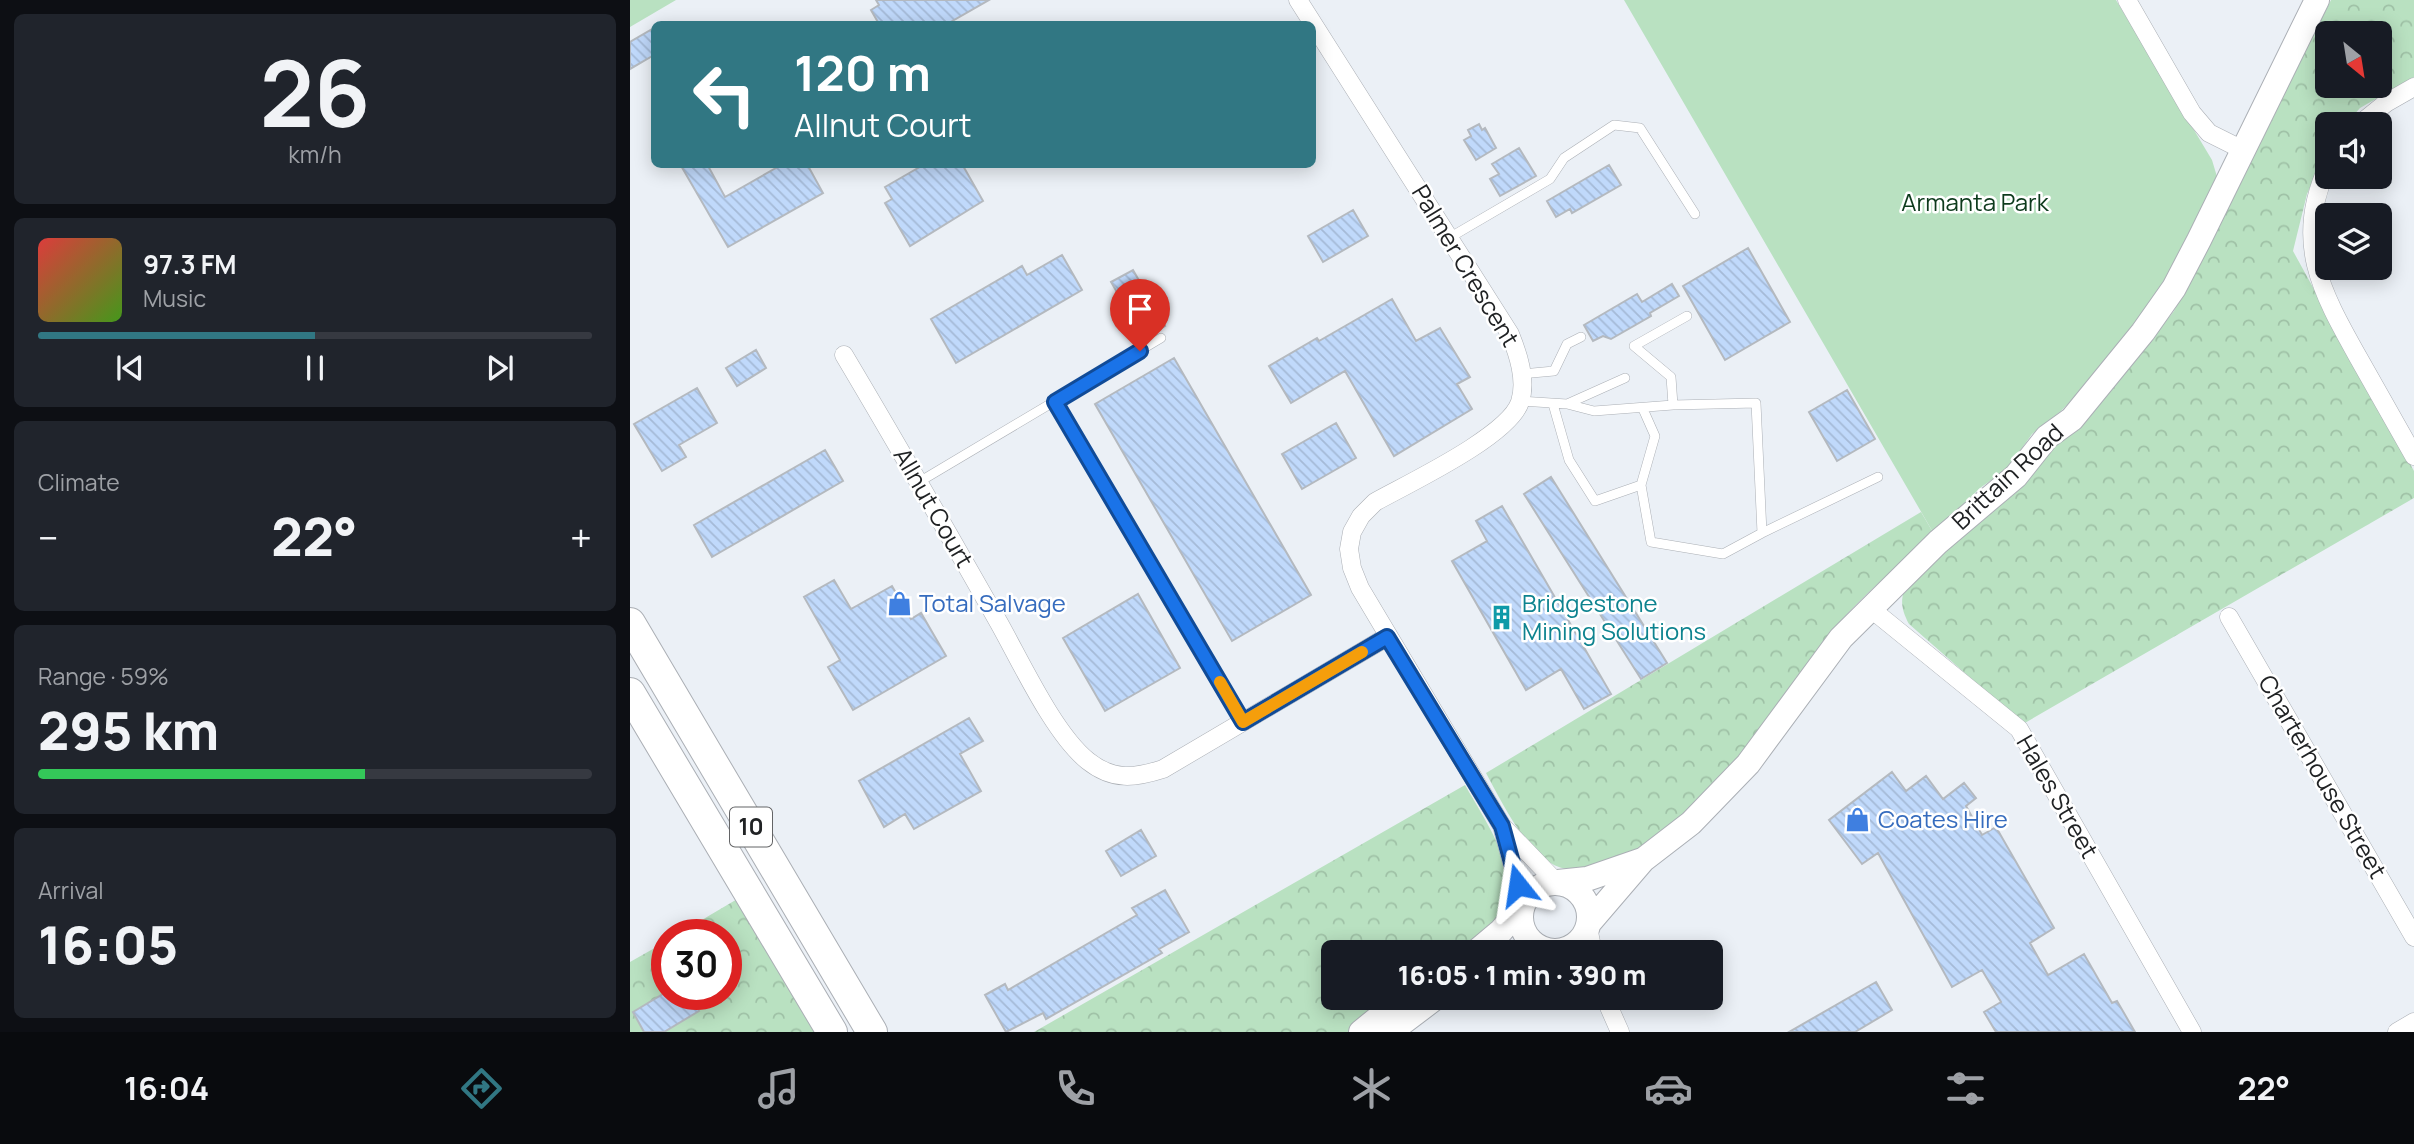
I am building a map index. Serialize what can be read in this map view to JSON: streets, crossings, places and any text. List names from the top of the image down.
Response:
{
  "streets": {
    "highway": ["10"],
    "main road": ["Brittain Road"],
    "street": [
      "Palmer Crescent",
      "Allnut Court",
      "Charterhouse Street",
      "Hales Street"
    ]
  },
  "crossings": [
    ["Brittain Road", "Hales Street"]
  ],
  "parks": ["Armanta Park"],
  "places": {
    "shop": ["Total Salvage", "Coates Hire"],
    "building": ["Bridgestone Mining Solutions"]
  },
  "north": "bottom right",
  "page": {
    "tile": [
      ["26", "km/h"],
      "Climate",
      ["Range · 59%", "295 km"],
      ["Arrival", "16:05"]
    ],
    "turn": ["120 m", "Allnut Court"],
    "song": ["97.3 FM", "Music"],
    "heat": ["−", "22°", "+"],
    "limit": "30",
    "trip": "16:05 · 1 min · 390 m",
    "tabs": ["16:04", "22°"]
  }
}
